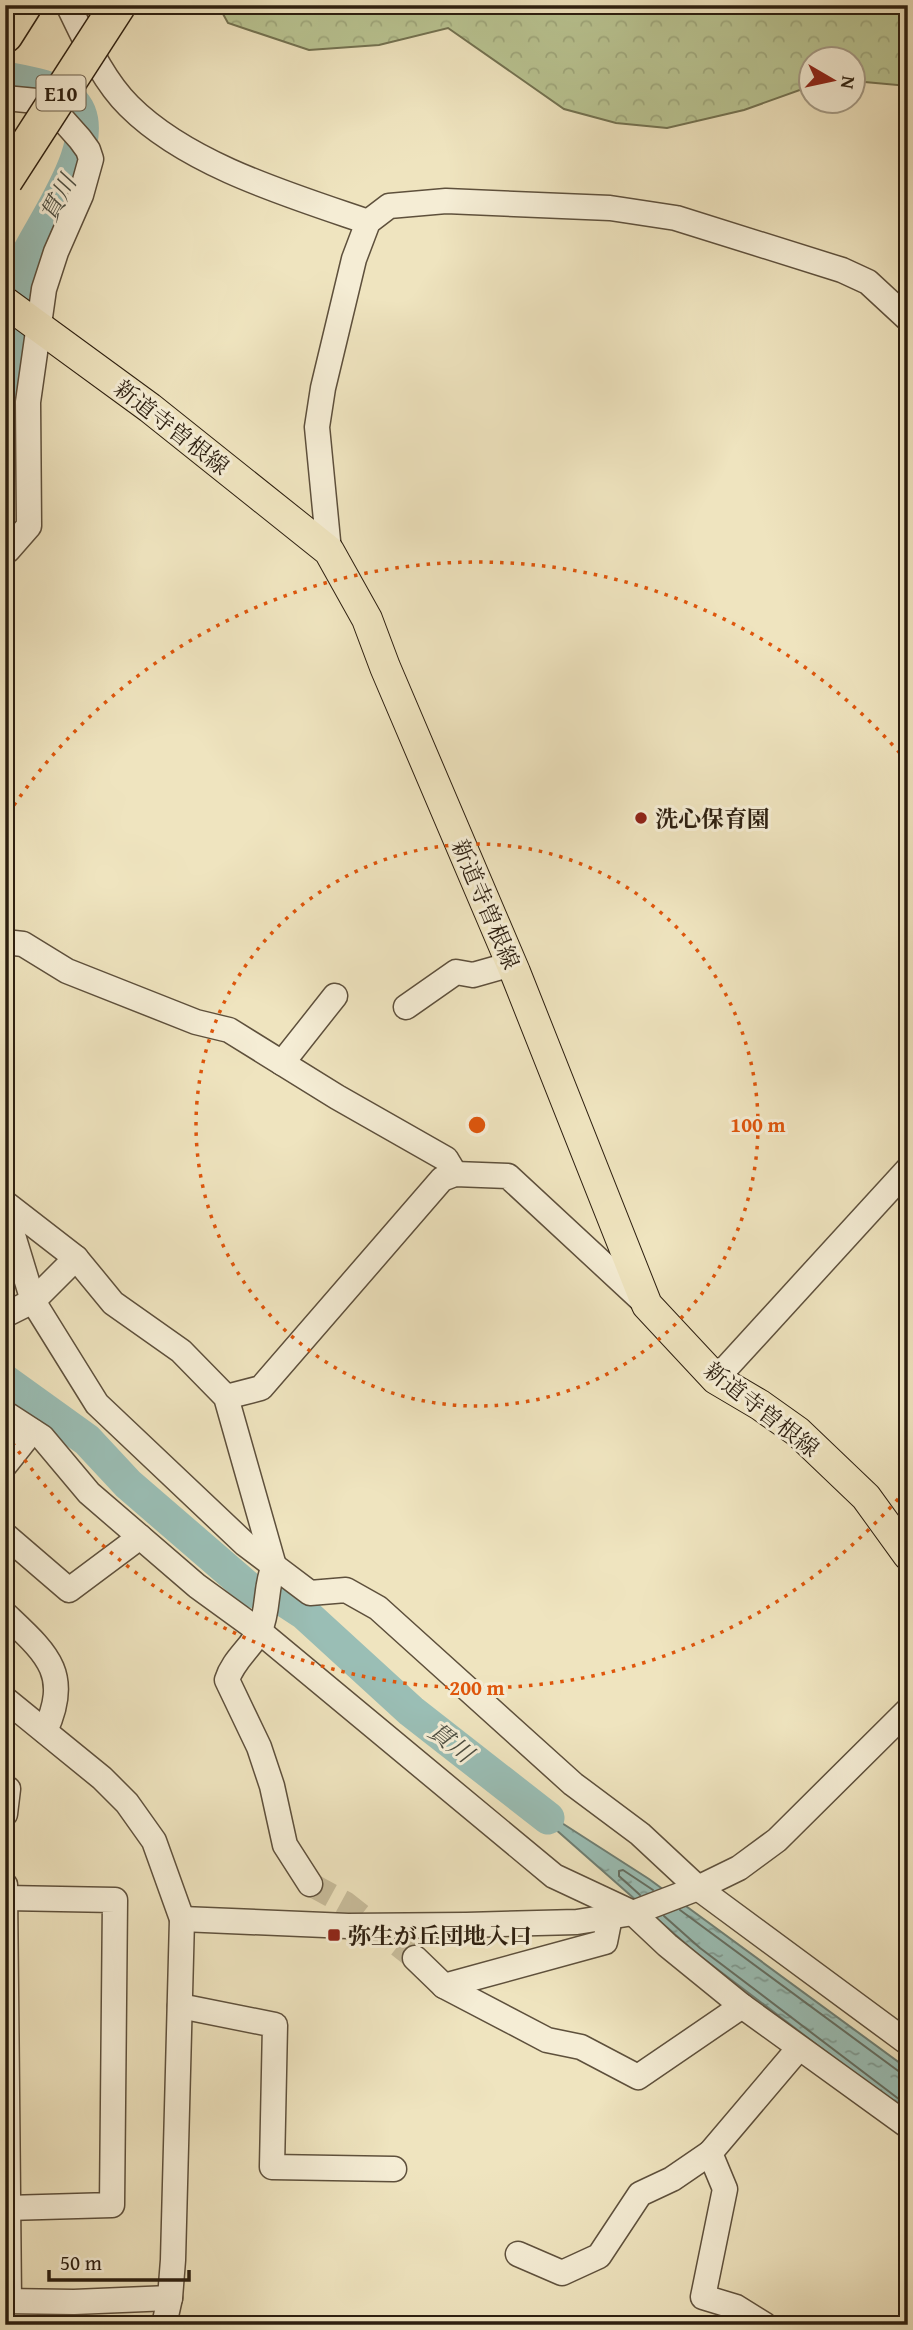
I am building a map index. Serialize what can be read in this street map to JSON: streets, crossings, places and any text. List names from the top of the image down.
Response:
{
  "streets": {
    "highway": ["E10"],
    "main road": ["新道寺曽根線"]
  },
  "water": ["貫川"],
  "places": {
    "other": ["洗心保育園"],
    "transit": ["弥生が丘団地入口"]
  },
  "scale_bar": "50 m",
  "north": "right",
  "rings": ["100 m", "200 m"]
}
